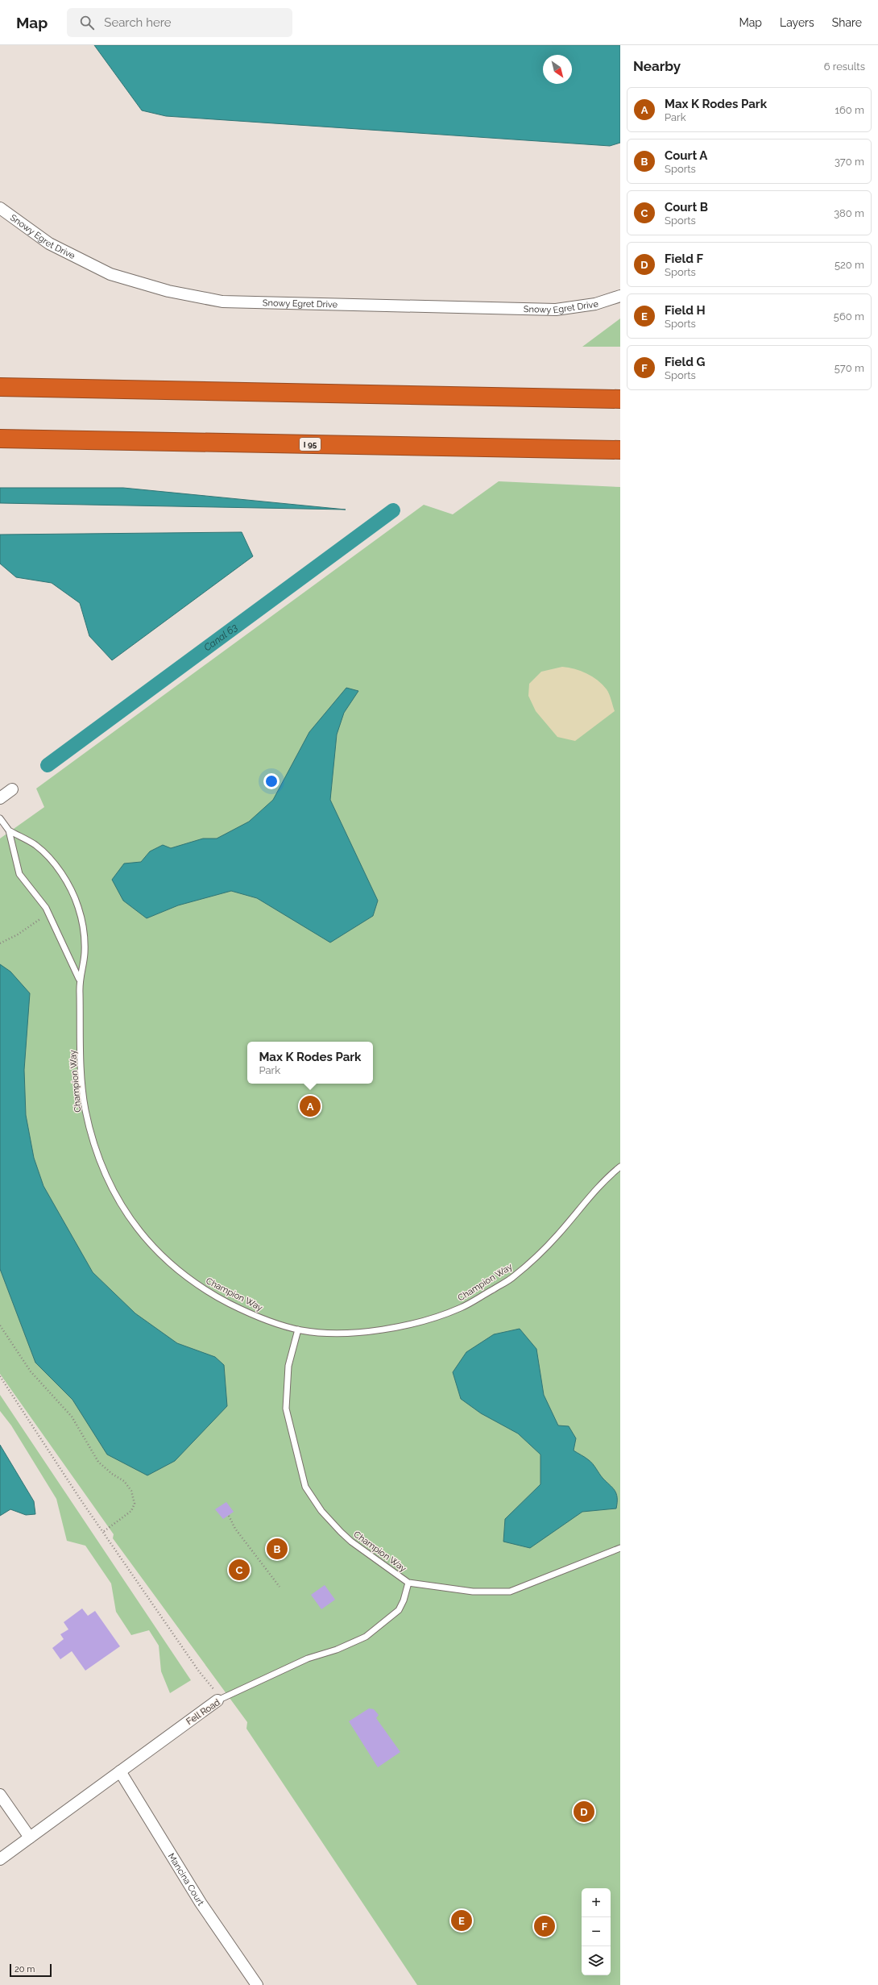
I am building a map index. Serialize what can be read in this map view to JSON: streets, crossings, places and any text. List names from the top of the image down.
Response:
{
  "streets": {
    "highway": ["I 95"],
    "street": ["Snowy Egret Drive", "Fell Road", "Mancina Court"],
    "lane": ["Champion Way"]
  },
  "crossings": [
    ["Champion Way", "Fell Road"],
    ["Fell Road", "Mancina Court"]
  ],
  "water": ["Canal 63"],
  "scale_bar": "20 m",
  "north": "bottom right",
  "page": {
    "header": "Map",
    "search": "Search here",
    "nav": ["Map", "Layers", "Share"],
    "heading": ["Nearby", "6 results"],
    "list": [
      {
        "mark": "A",
        "name": "Max K Rodes Park",
        "note": "Park",
        "value": "160 m"
      },
      {
        "mark": "B",
        "name": "Court A",
        "note": "Sports",
        "value": "370 m"
      },
      {
        "mark": "C",
        "name": "Court B",
        "note": "Sports",
        "value": "380 m"
      },
      {
        "mark": "D",
        "name": "Field F",
        "note": "Sports",
        "value": "520 m"
      },
      {
        "mark": "E",
        "name": "Field H",
        "note": "Sports",
        "value": "560 m"
      },
      {
        "mark": "F",
        "name": "Field G",
        "note": "Sports",
        "value": "570 m"
      }
    ],
    "popup": ["Max K Rodes Park", "Park"],
    "pins": [
      "A",
      "B",
      "C",
      "D",
      "E",
      "F"
    ],
    "map_buttons": ["+", "−"],
    "scale": "20 m"
  }
}
